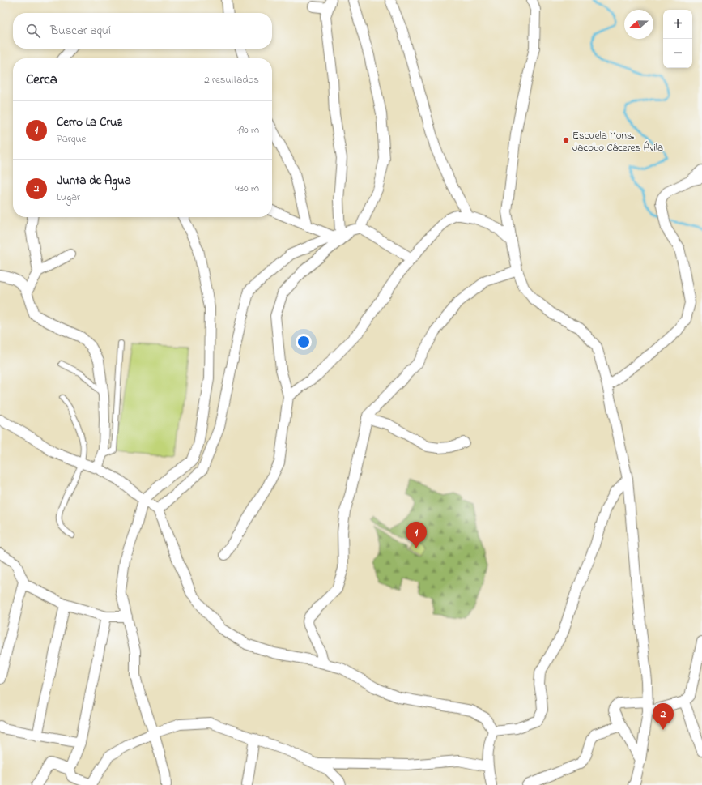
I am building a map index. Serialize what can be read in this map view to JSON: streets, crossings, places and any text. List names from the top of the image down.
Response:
{
  "places": ["Escuela Mons. Jacobo Cáceres Ávila"],
  "north": "left",
  "page": {
    "map_buttons": ["+", "−"],
    "search": "Buscar aquí",
    "heading": ["Cerca", "2 resultados"],
    "list": [
      {
        "mark": "1",
        "name": "Cerro La Cruz",
        "note": "Parque",
        "value": "190 m"
      },
      {
        "mark": "2",
        "name": "Junta de Agua",
        "note": "Lugar",
        "value": "430 m"
      }
    ],
    "pins": ["1", "2"]
  }
}
